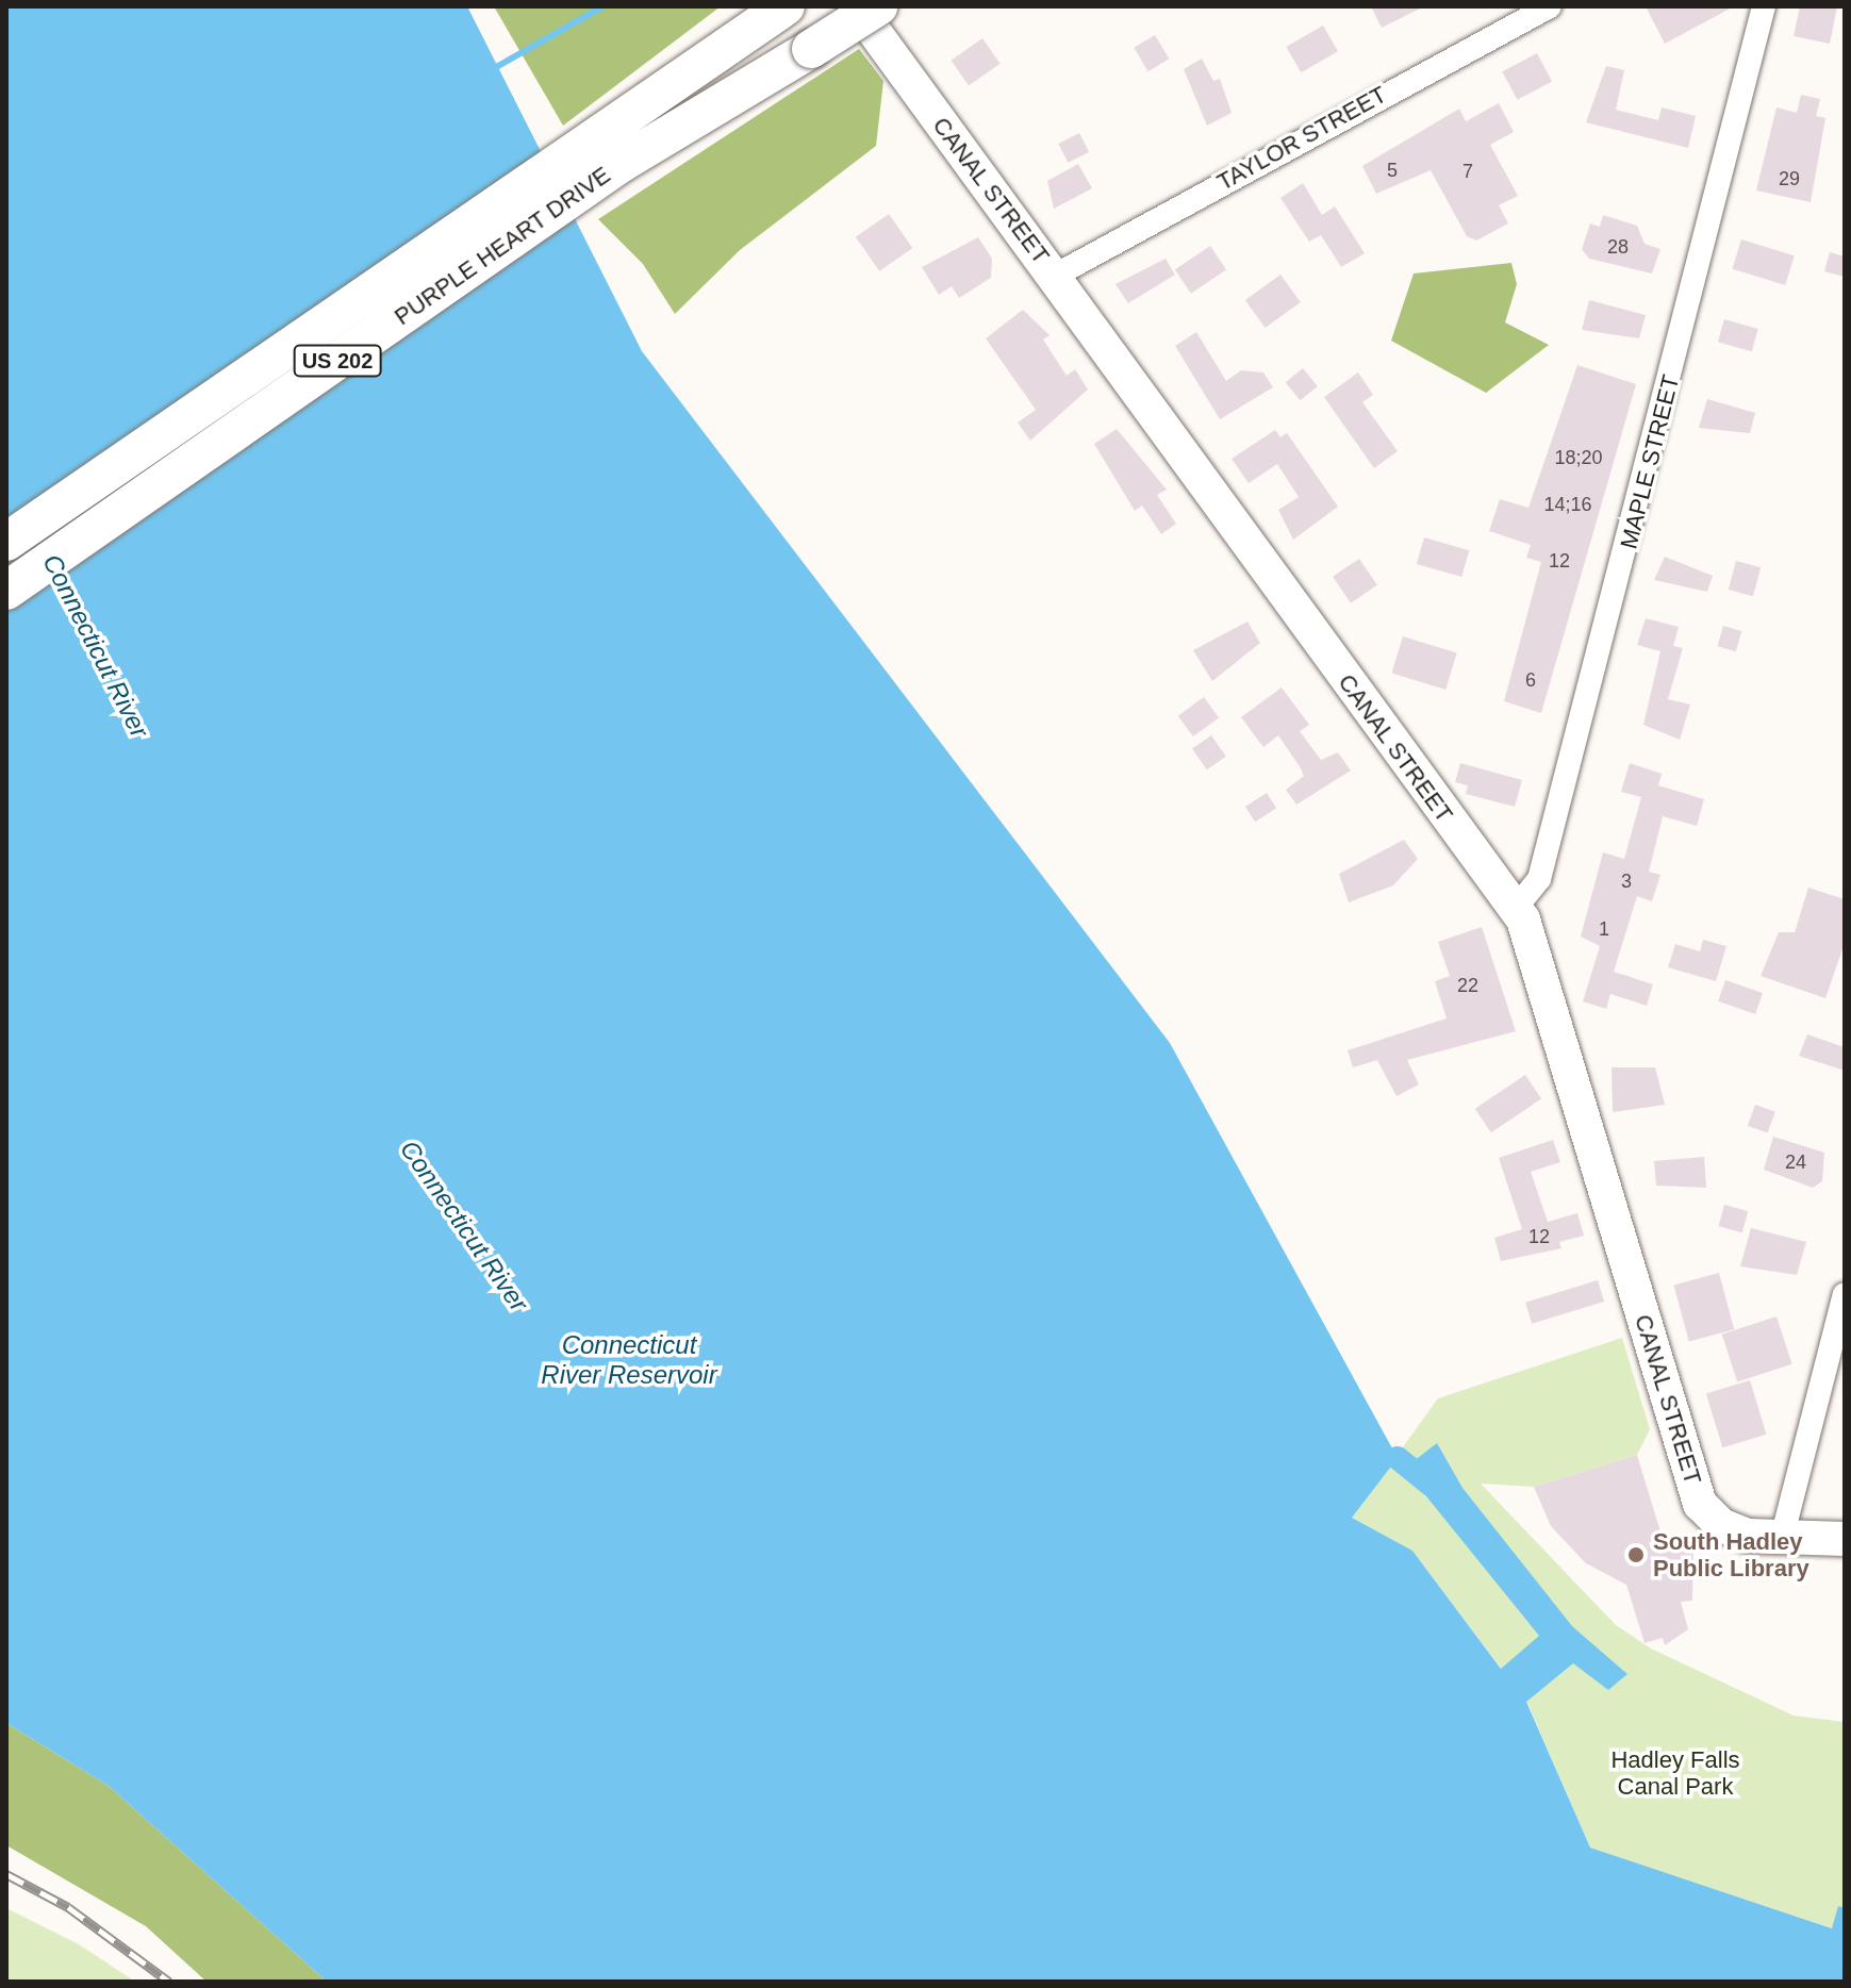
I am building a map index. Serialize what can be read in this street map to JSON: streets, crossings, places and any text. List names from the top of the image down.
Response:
{
  "streets": {
    "main road": ["PURPLE HEART DRIVE", "US 202"],
    "street": ["TAYLOR STREET", "CANAL STREET", "MAPLE STREET"]
  },
  "crossings": [
    ["TAYLOR STREET", "CANAL STREET"],
    ["CANAL STREET", "MAPLE STREET"]
  ],
  "water": ["Connecticut River", "Connecticut River Reservoir"],
  "parks": ["Hadley Falls Canal Park"],
  "places": ["South Hadley Public Library"],
  "house_numbers": [
    "5",
    "7",
    "29",
    "28",
    "18;20",
    "14;16",
    "12",
    "6",
    "3",
    "1",
    "22",
    "24",
    "12"
  ]
}
